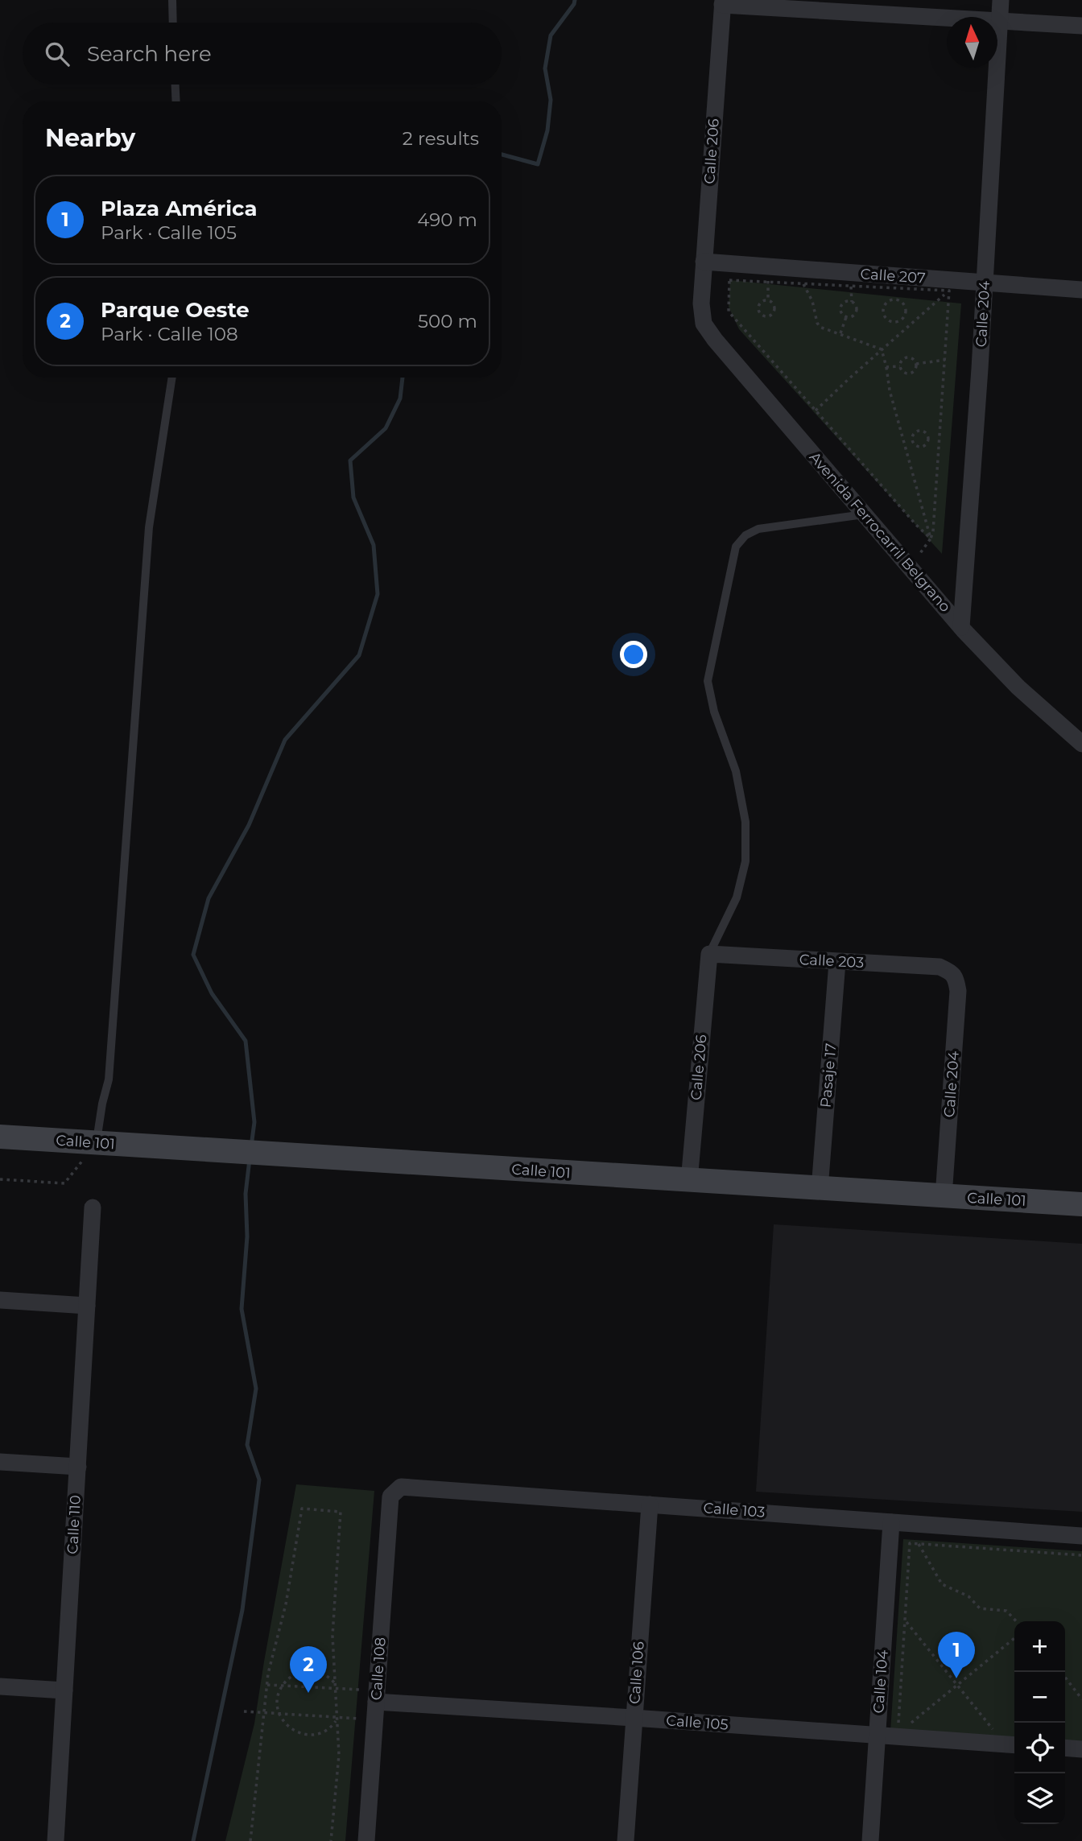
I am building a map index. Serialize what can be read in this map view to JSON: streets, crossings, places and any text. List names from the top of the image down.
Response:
{
  "streets": {
    "street": [
      "Calle 206",
      "Calle 207",
      "Calle 204",
      "Avenida Ferrocarril Belgrano",
      "Calle 203",
      "Pasaje 17",
      "Calle 101",
      "Calle 103",
      "Calle 110",
      "Calle 108",
      "Calle 106",
      "Calle 104",
      "Calle 105"
    ]
  },
  "crossings": [
    ["Calle 206", "Calle 207"],
    ["Calle 206", "Avenida Ferrocarril Belgrano"],
    ["Calle 206", "Calle 203"],
    ["Calle 206", "Calle 101"],
    ["Calle 207", "Calle 204"],
    ["Calle 204", "Avenida Ferrocarril Belgrano"],
    ["Calle 204", "Calle 203"],
    ["Calle 204", "Calle 101"],
    ["Calle 203", "Pasaje 17"],
    ["Pasaje 17", "Calle 101"],
    ["Calle 103", "Calle 108"],
    ["Calle 103", "Calle 106"],
    ["Calle 103", "Calle 104"],
    ["Calle 108", "Calle 105"],
    ["Calle 106", "Calle 105"],
    ["Calle 104", "Calle 105"]
  ],
  "north": "top",
  "page": {
    "search": "Search here",
    "heading": ["Nearby", "2 results"],
    "list": [
      {
        "mark": "1",
        "name": "Plaza América",
        "note": "Park · Calle 105",
        "value": "490 m"
      },
      {
        "mark": "2",
        "name": "Parque Oeste",
        "note": "Park · Calle 108",
        "value": "500 m"
      }
    ],
    "map_buttons": ["+", "−"],
    "pins": ["1", "2"]
  }
}
